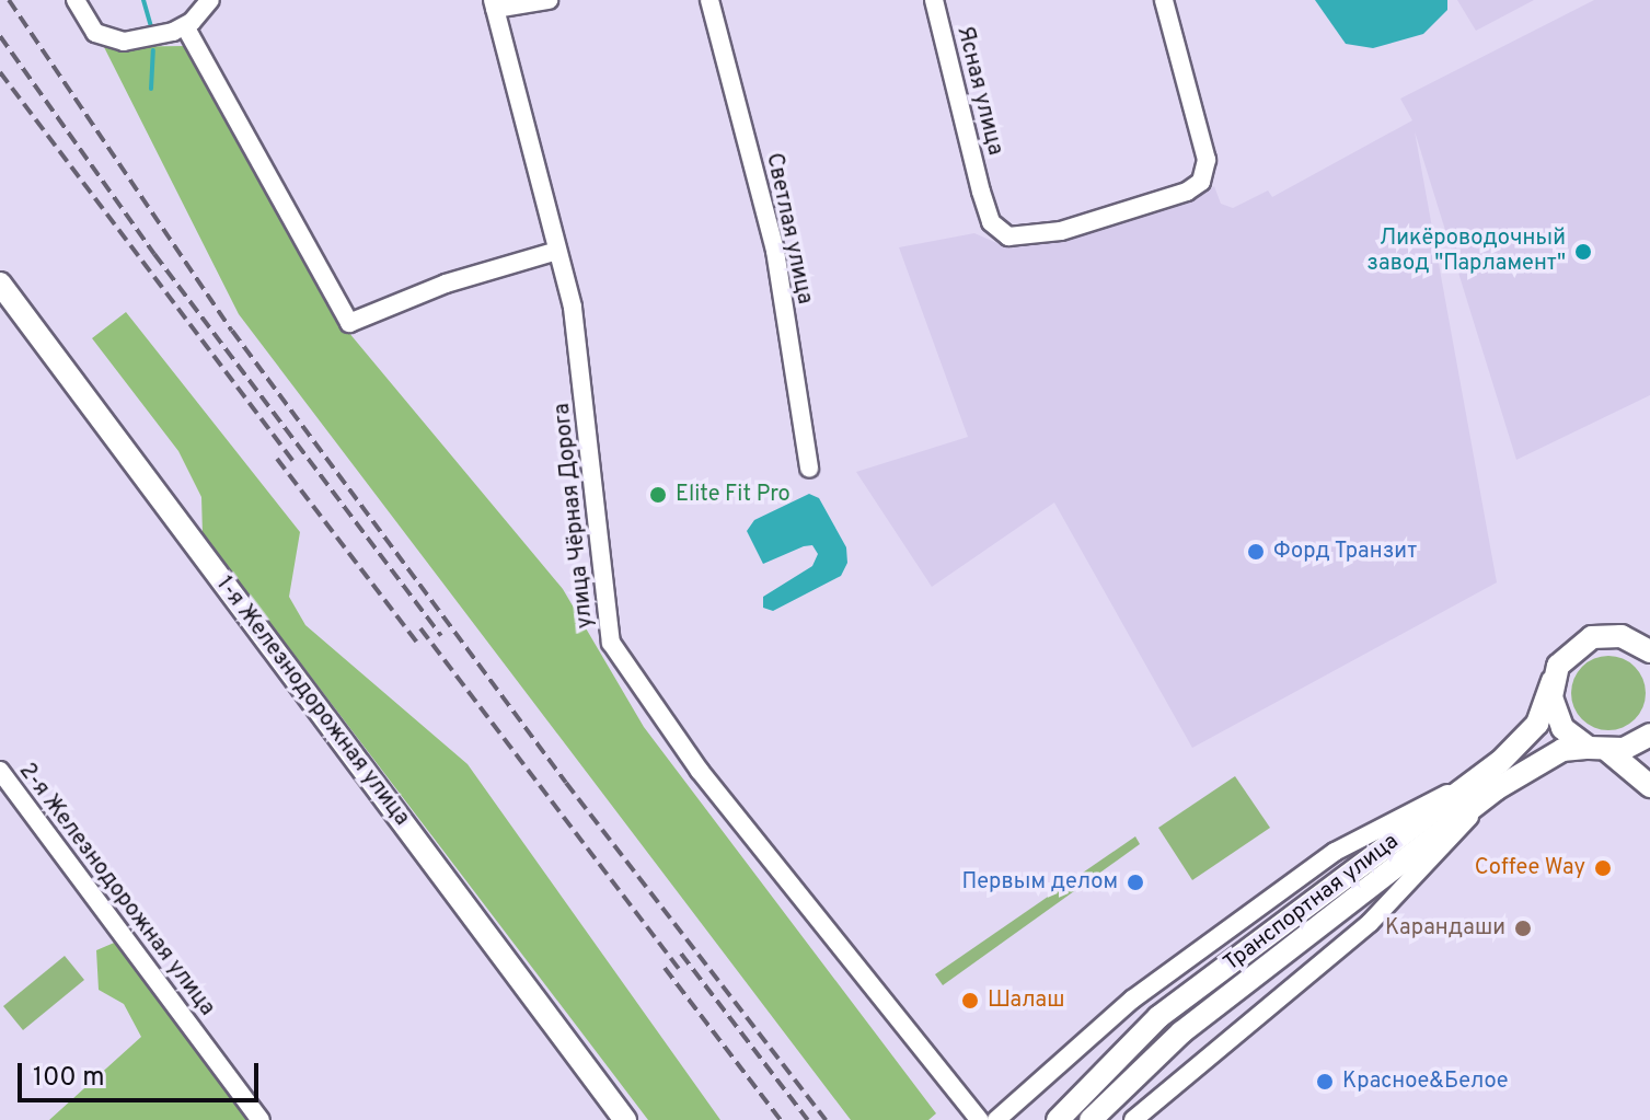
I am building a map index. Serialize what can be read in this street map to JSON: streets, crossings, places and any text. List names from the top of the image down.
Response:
{
  "streets": {
    "street": [
      "Ясная улица",
      "Светлая улица",
      "улица Чёрная Дорога",
      "1-я Железнодорожная улица",
      "2-я Железнодорожная улица",
      "Транспортная улица"
    ]
  },
  "places": [
    "Ликёроводочный завод \"Парламент\"",
    "Elite Fit Pro",
    "Форд Транзит",
    "Coffee Way",
    "Первым делом",
    "Карандаши",
    "Шалаш",
    "Красное&Белое"
  ],
  "scale_bar": "100 m"
}
